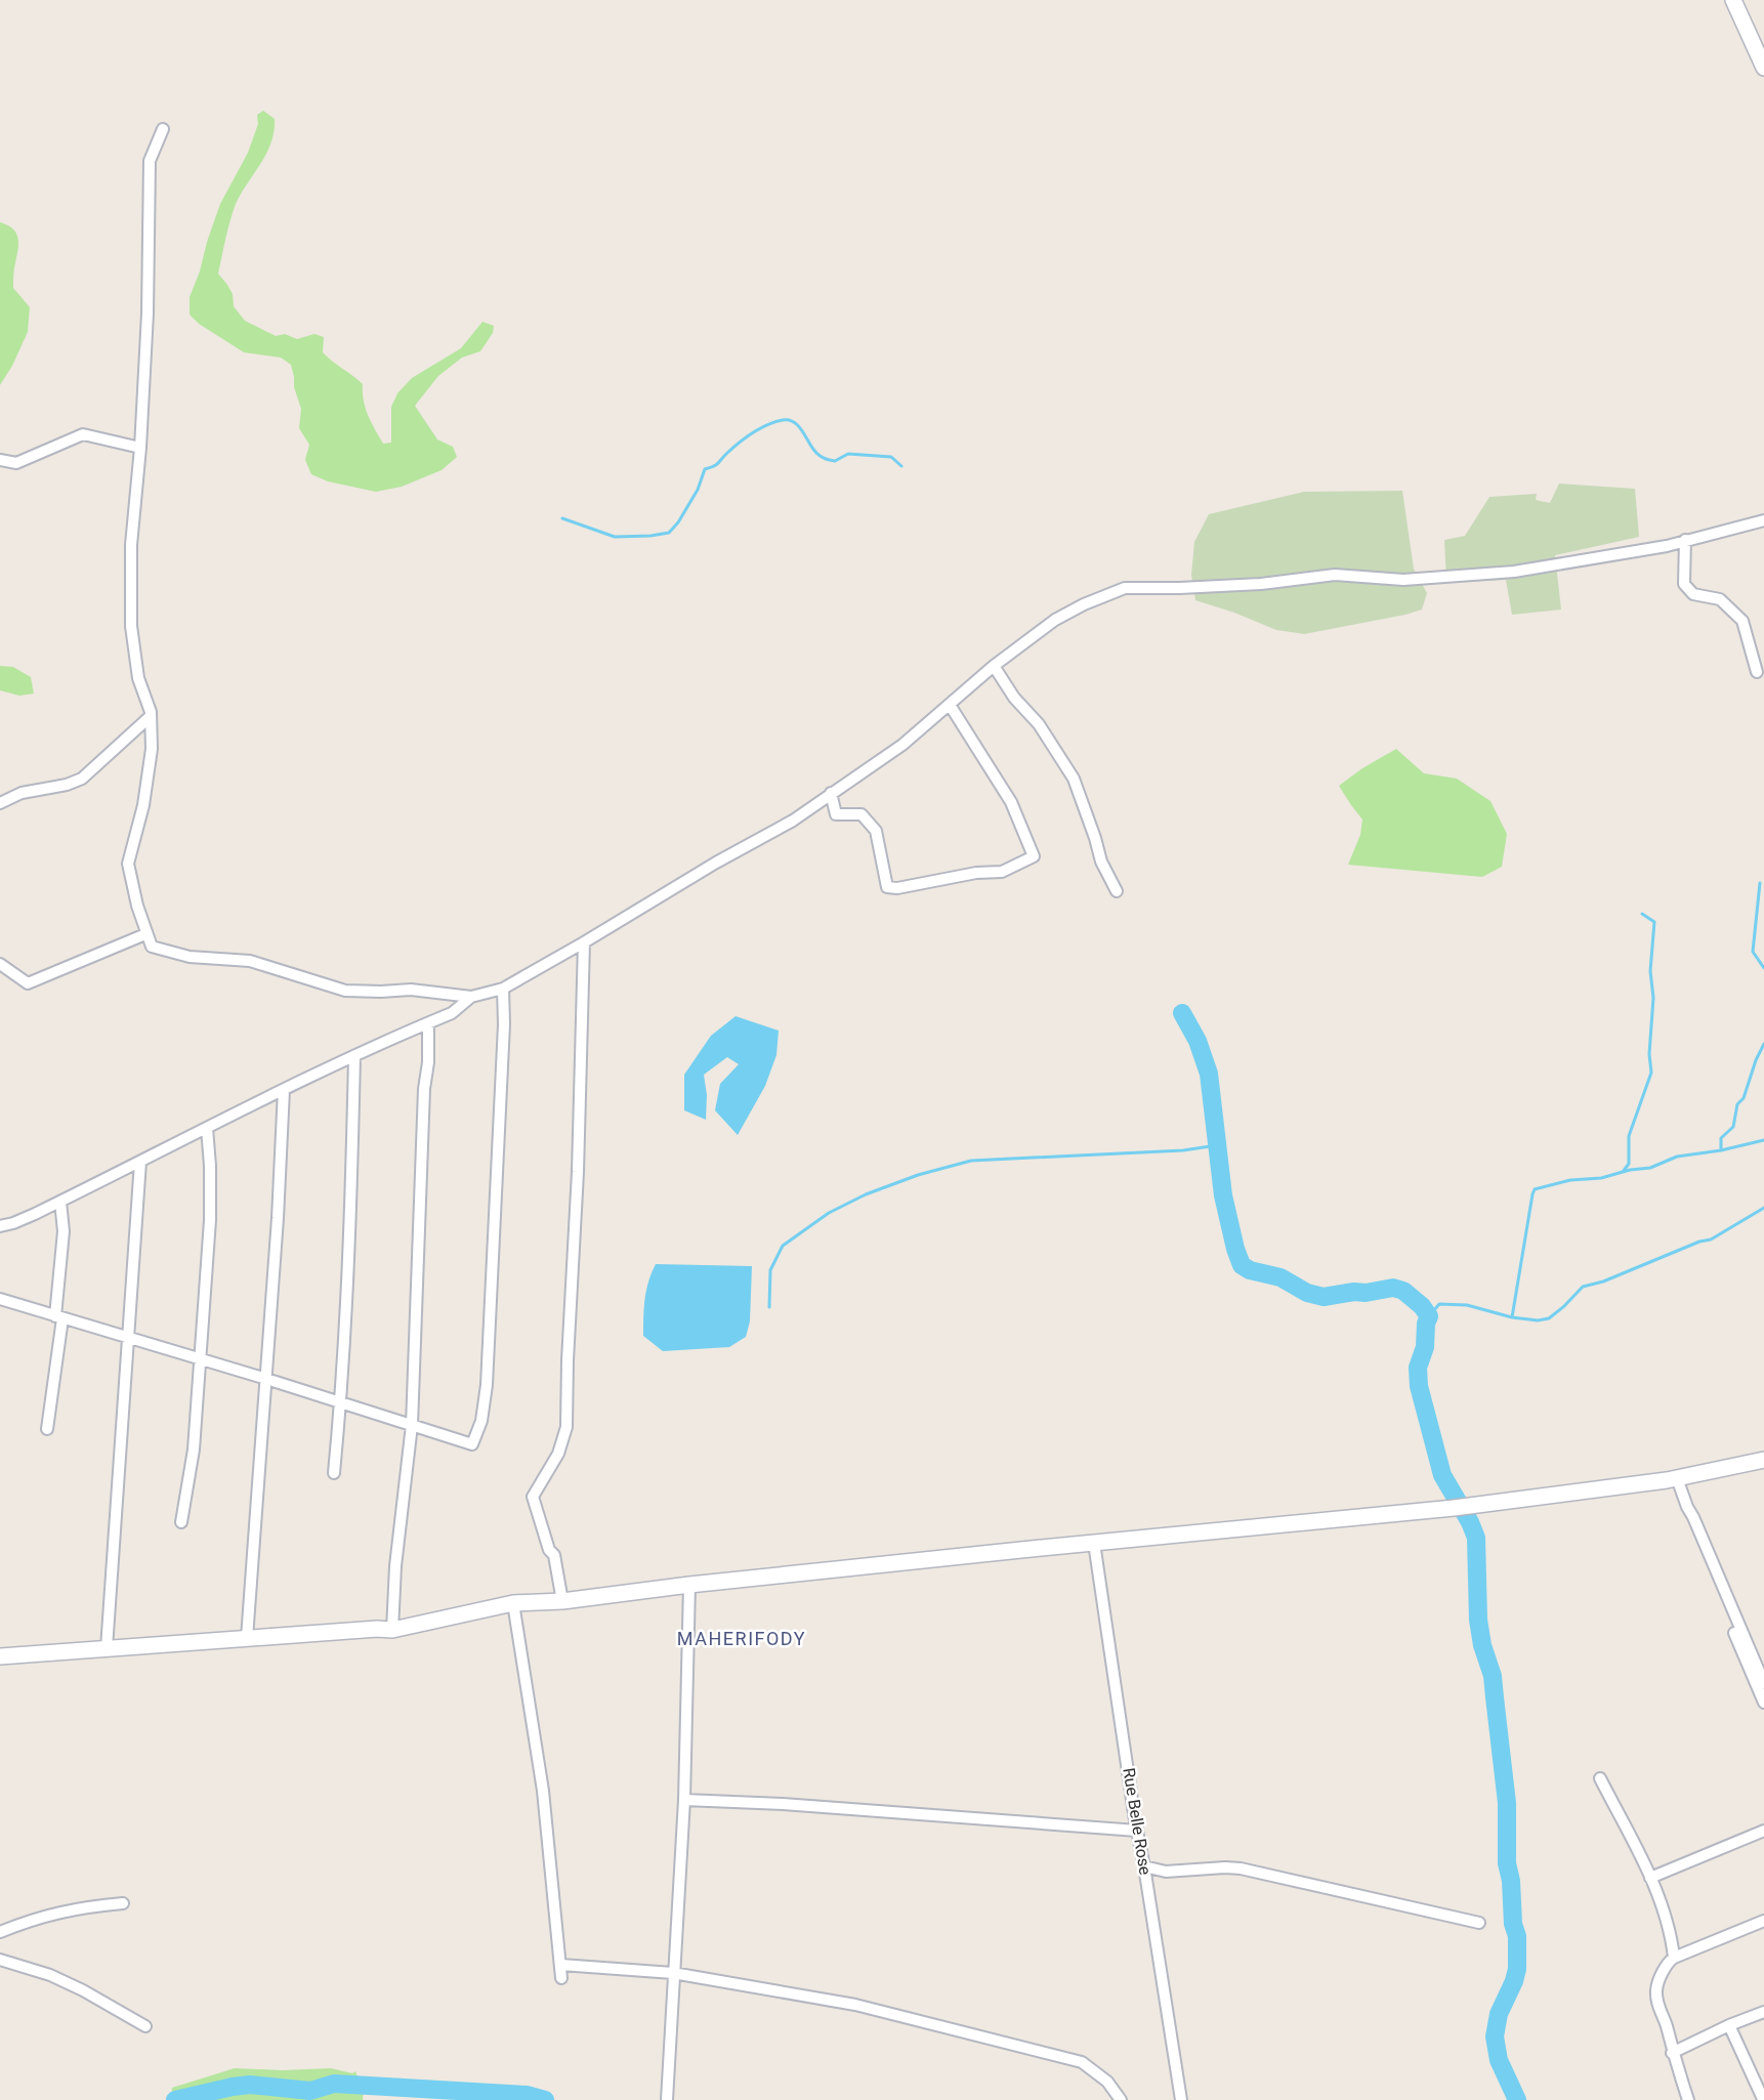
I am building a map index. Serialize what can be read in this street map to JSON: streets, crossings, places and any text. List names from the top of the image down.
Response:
{
  "streets": {
    "street": ["Rue Belle Rose"]
  },
  "districts": ["MAHERIFODY"]
}
